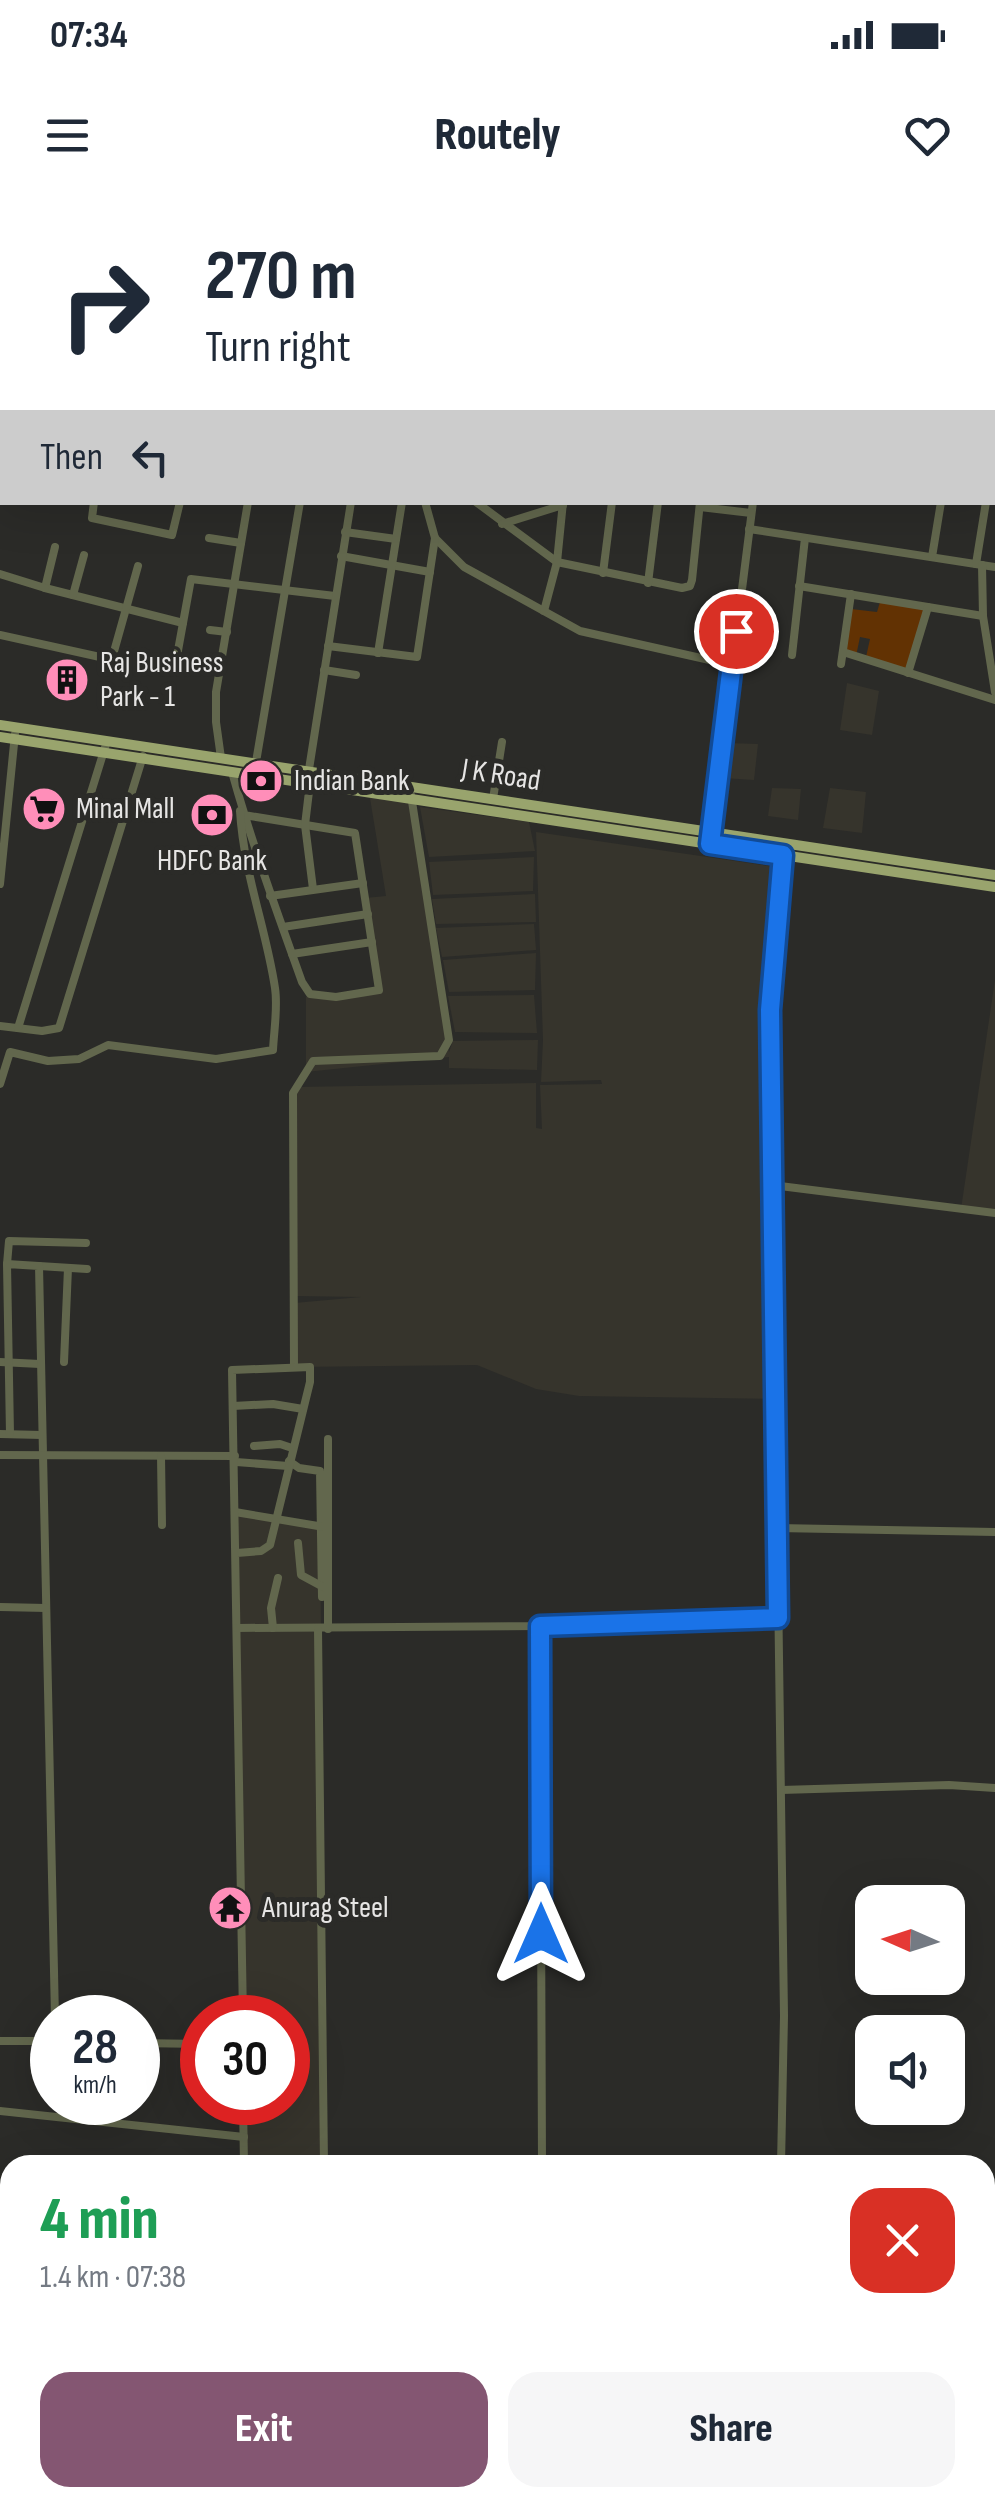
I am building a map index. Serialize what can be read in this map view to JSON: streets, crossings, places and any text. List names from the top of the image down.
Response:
{
  "streets": {
    "main road": ["J K Road"]
  },
  "places": {
    "building": ["Raj Business Park - 1"],
    "bank": ["Indian Bank", "HDFC Bank"],
    "supermarket": ["Minal Mall"],
    "temple": ["Anurag Steel"]
  },
  "north": "left",
  "page": {
    "status": "07:34",
    "header": "Routely",
    "turn": ["270 m", "Turn right"],
    "then": "Then",
    "speed": "28 km/h",
    "limit": "30",
    "heading": ["4 min", "1.4 km · 07:38"],
    "buttons": ["Exit", "Share"]
  }
}
